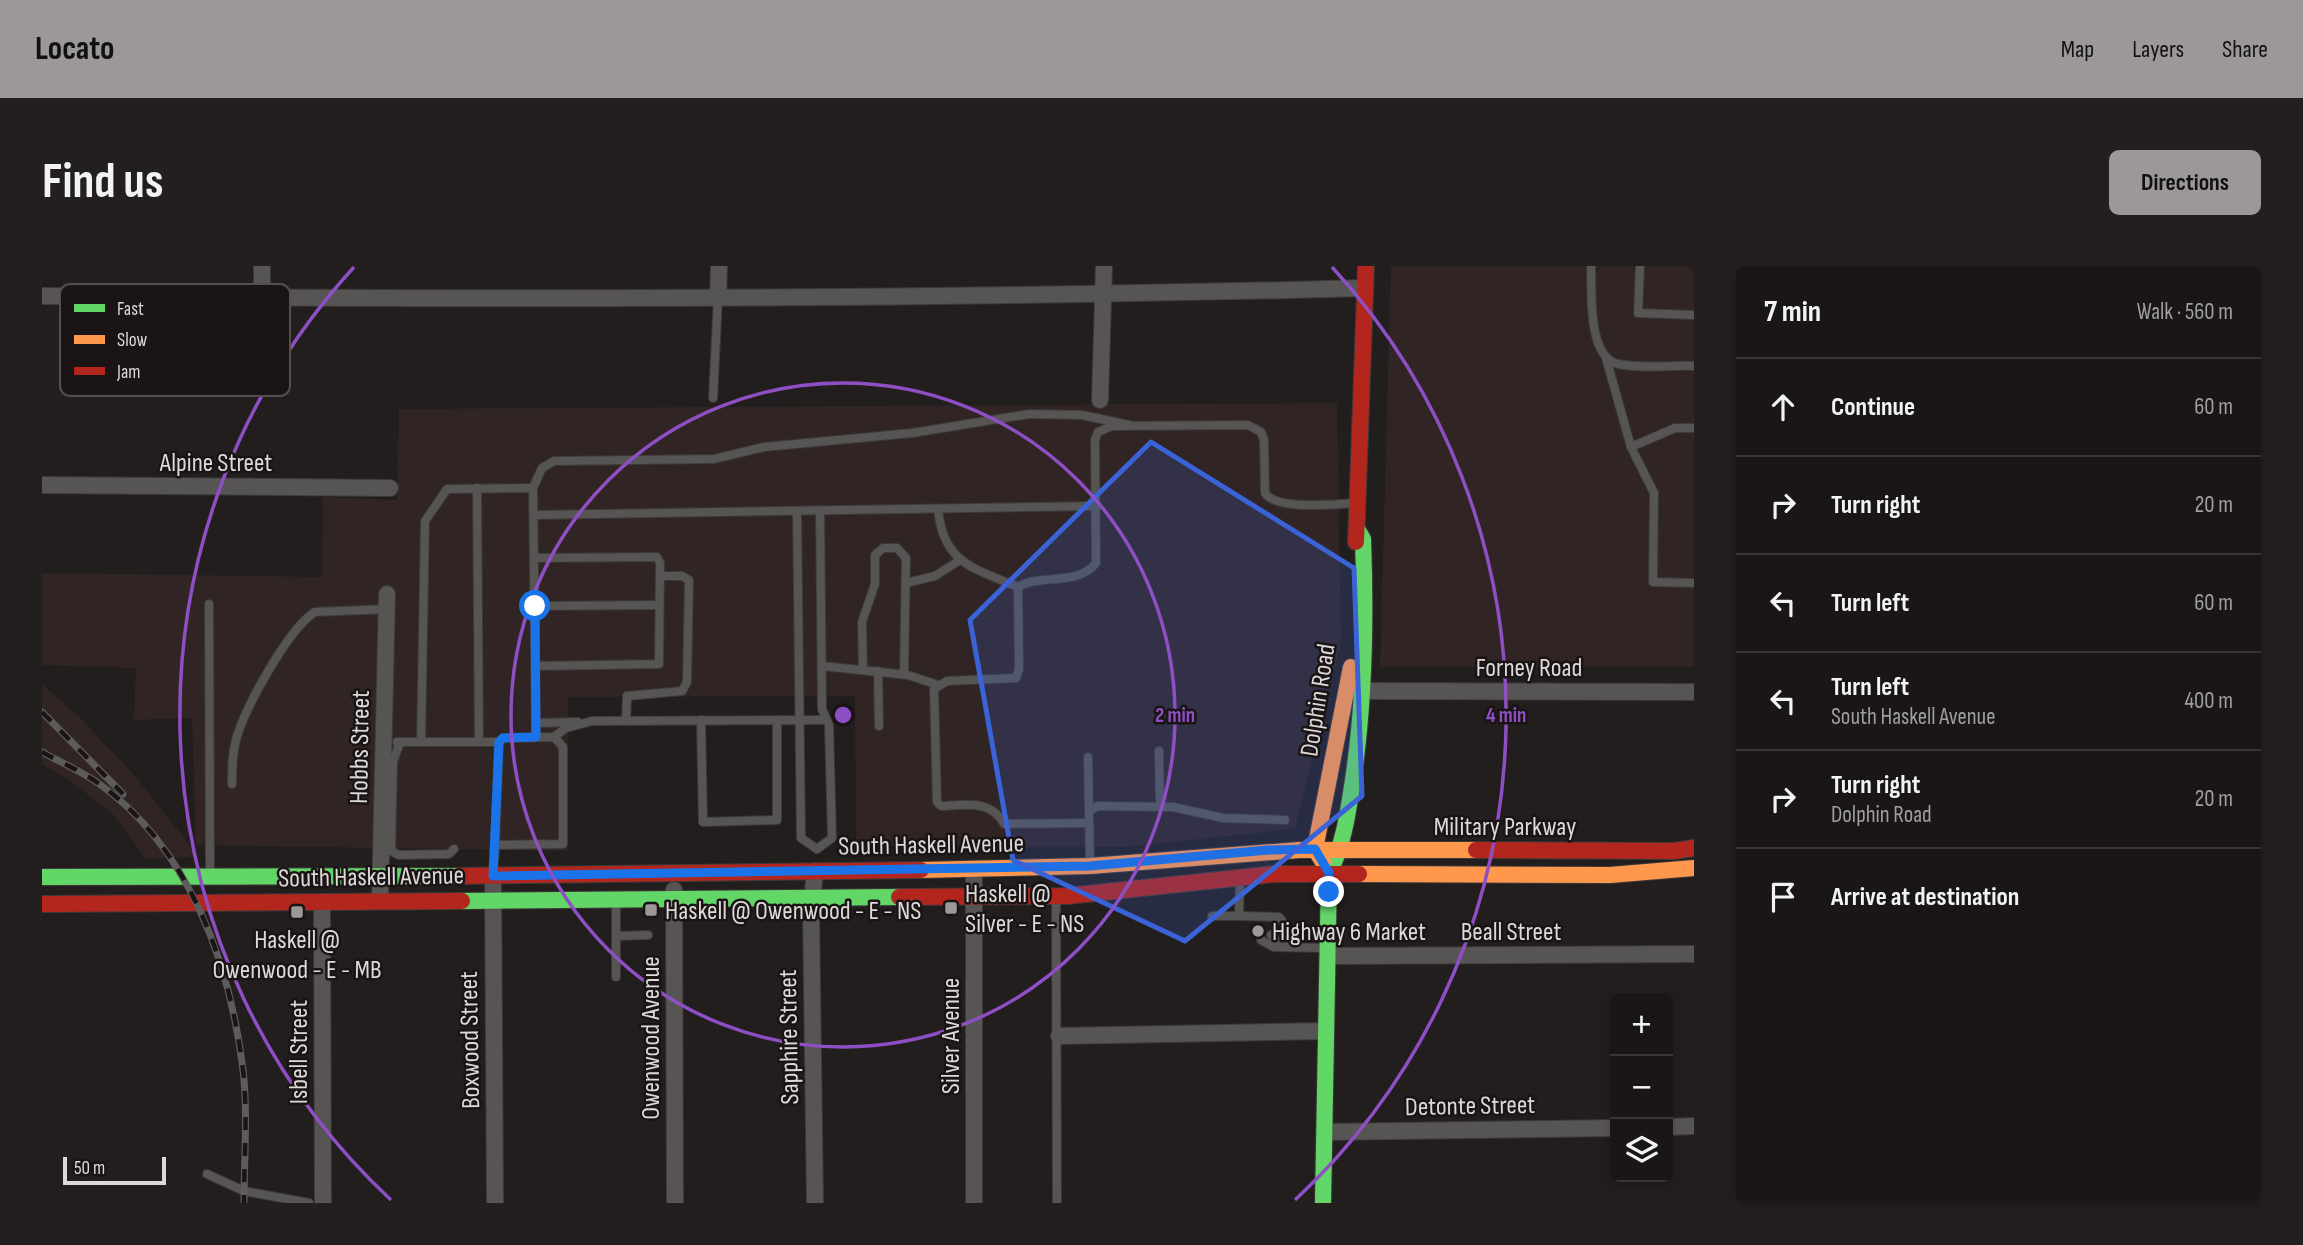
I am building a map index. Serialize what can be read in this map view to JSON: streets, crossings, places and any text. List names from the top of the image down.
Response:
{
  "streets": {
    "main road": ["Dolphin Road", "Military Parkway", "South Haskell Avenue"],
    "street": [
      "Alpine Street",
      "Forney Road",
      "Hobbs Street",
      "Beall Street",
      "Silver Avenue",
      "Sapphire Street",
      "Owenwood Avenue",
      "Boxwood Street",
      "Isbell Street",
      "Detonte Street"
    ]
  },
  "crossings": [
    ["Forney Road", "Dolphin Road"],
    ["Dolphin Road", "Military Parkway"],
    ["Dolphin Road", "South Haskell Avenue"],
    ["Dolphin Road", "Beall Street"],
    ["Dolphin Road", "Detonte Street"],
    ["Hobbs Street", "South Haskell Avenue"],
    ["Military Parkway", "South Haskell Avenue"],
    ["South Haskell Avenue", "Silver Avenue"],
    ["South Haskell Avenue", "Sapphire Street"],
    ["South Haskell Avenue", "Owenwood Avenue"],
    ["South Haskell Avenue", "Boxwood Street"],
    ["South Haskell Avenue", "Isbell Street"]
  ],
  "places": {
    "transit": ["Haskell @ Silver - E - NS", "Haskell @ Owenwood - E - NS", "Haskell @ Owenwood - E - MB"],
    "other": ["Highway 6 Market"]
  },
  "legend": ["Fast", "Slow", "Jam"],
  "scale_bar": "50 m",
  "page": {
    "header": "Locato",
    "nav": ["Map", "Layers", "Share"],
    "buttons": "Directions",
    "title": "Find us",
    "heading": ["7 min", "Walk · 560 m"],
    "list": [
      ["Continue", "60 m"],
      ["Turn right", "20 m"],
      ["Turn left", "60 m"],
      ["Turn left", "South Haskell Avenue", "400 m"],
      ["Turn right", "Dolphin Road", "20 m"],
      "Arrive at destination"
    ],
    "map_buttons": ["+", "−"],
    "scale": "50 m"
  },
  "rings": ["2 min", "4 min"]
}
